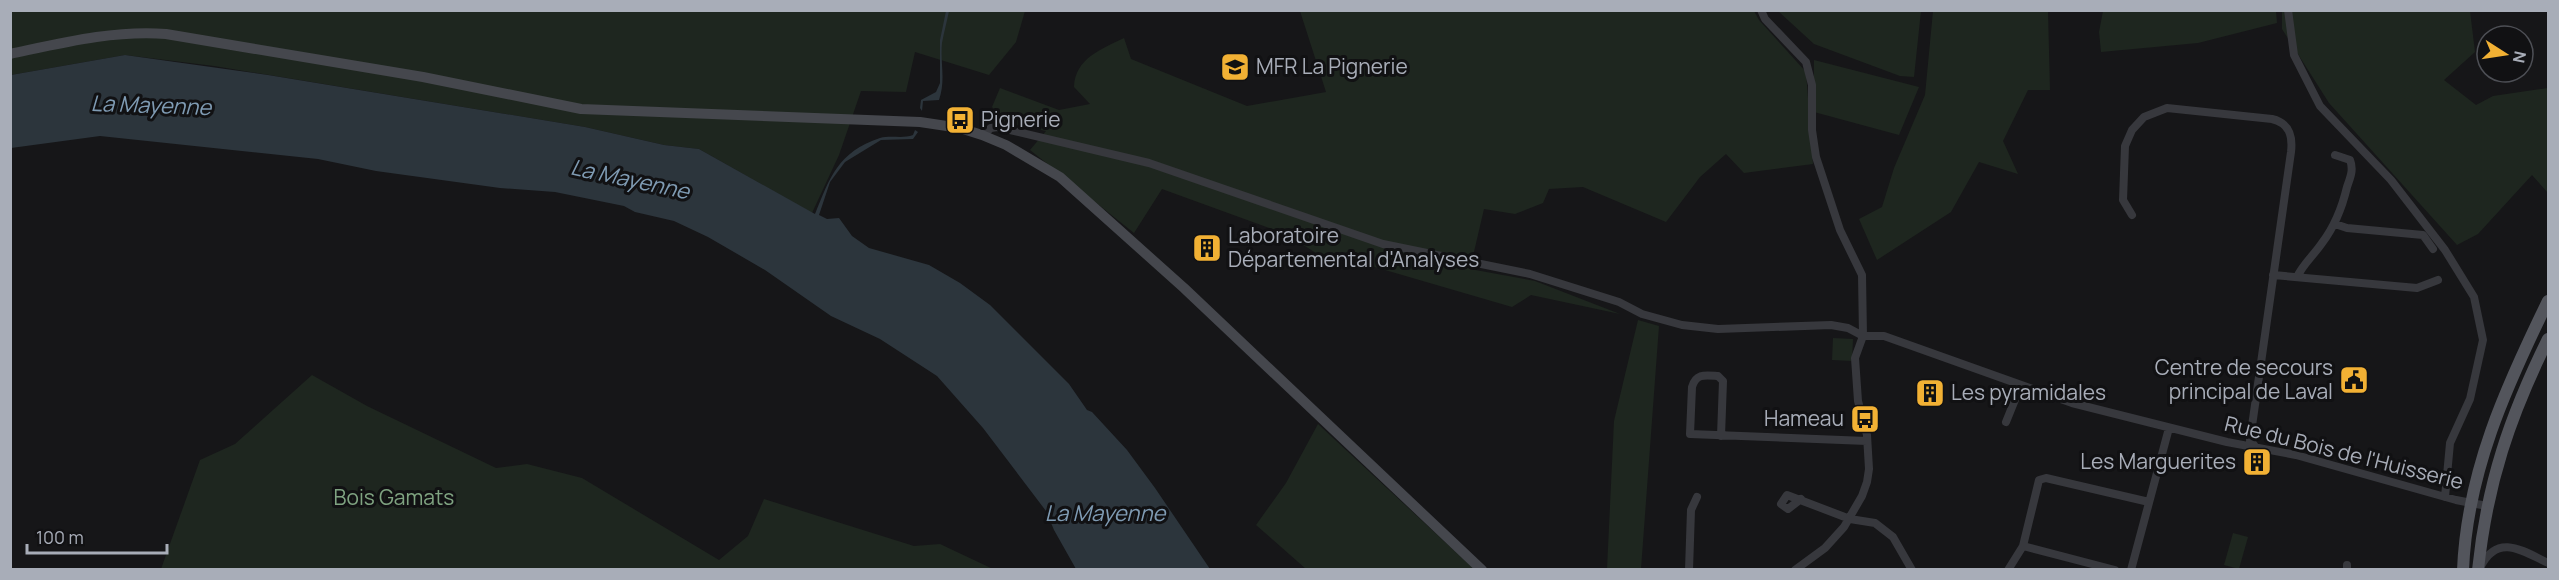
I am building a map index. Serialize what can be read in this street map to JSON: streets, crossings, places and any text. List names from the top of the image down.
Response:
{
  "streets": {
    "street": ["Rue du Bois de l'Huisserie"]
  },
  "water": ["La Mayenne"],
  "parks": ["Bois Gamats"],
  "places": {
    "school or university": ["MFR La Pignerie"],
    "bus stop": ["Pignerie", "Hameau"],
    "building": ["Laboratoire Départemental d'Analyses", "Les pyramidales", "Les Marguerites"],
    "public building": ["Centre de secours principal de Laval"]
  },
  "scale_bar": "100 m",
  "north": "right"
}
